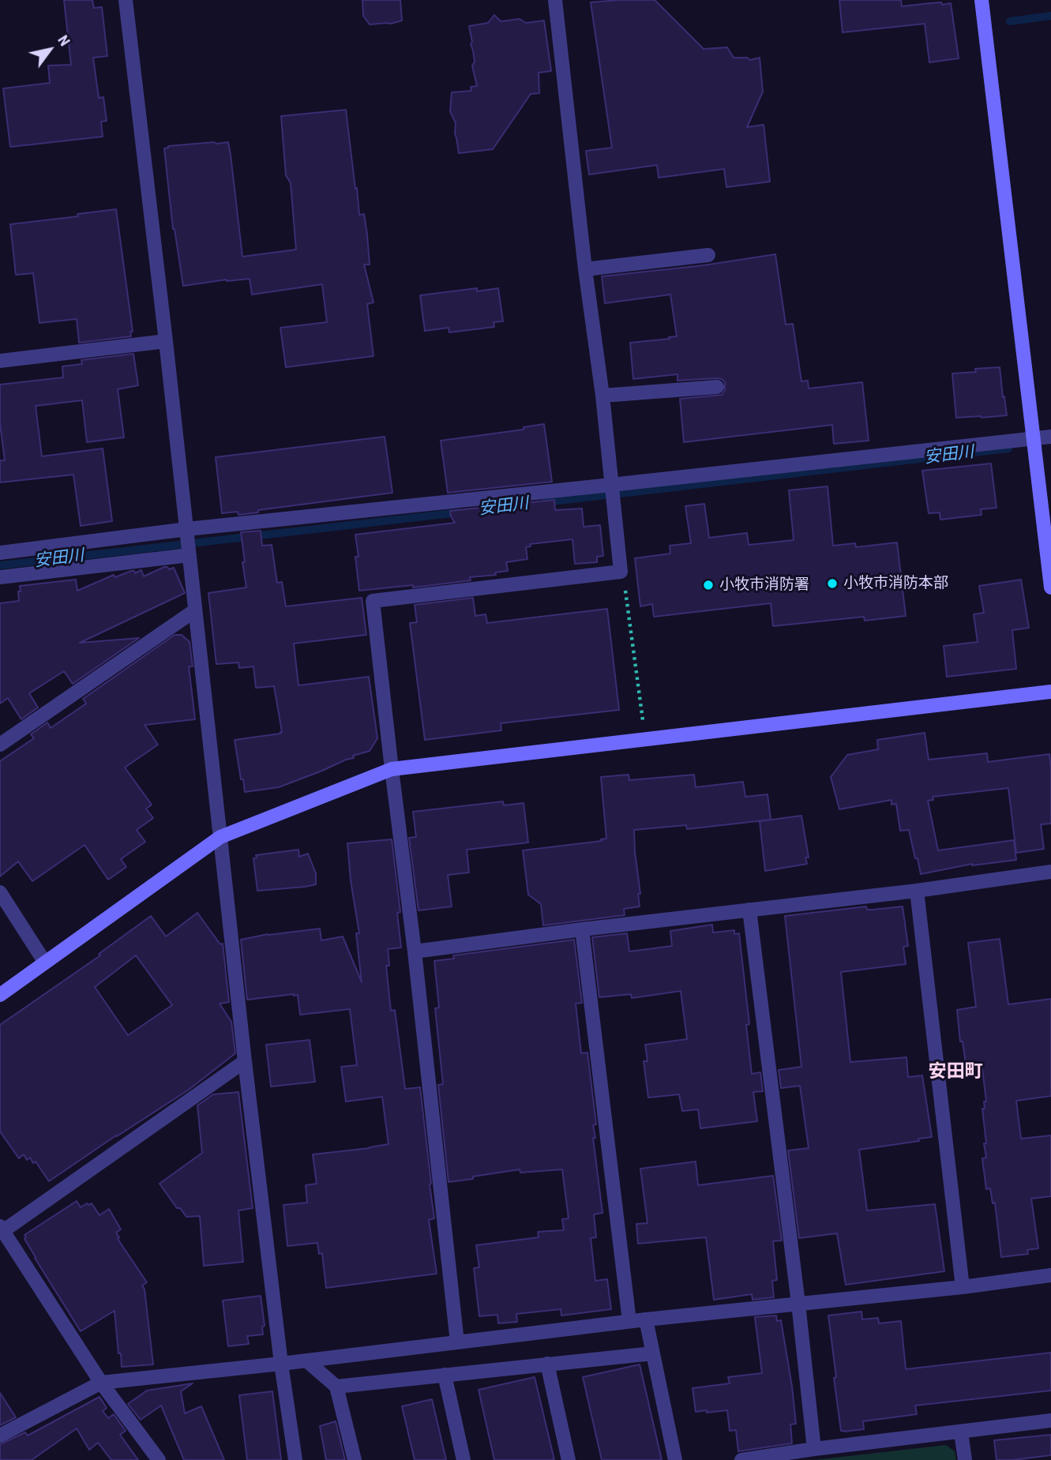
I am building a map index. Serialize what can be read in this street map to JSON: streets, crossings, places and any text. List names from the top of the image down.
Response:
{
  "districts": ["安田町"],
  "water": ["安田川"],
  "places": ["小牧市消防本部", "小牧市消防署"],
  "north": "top right"
}
